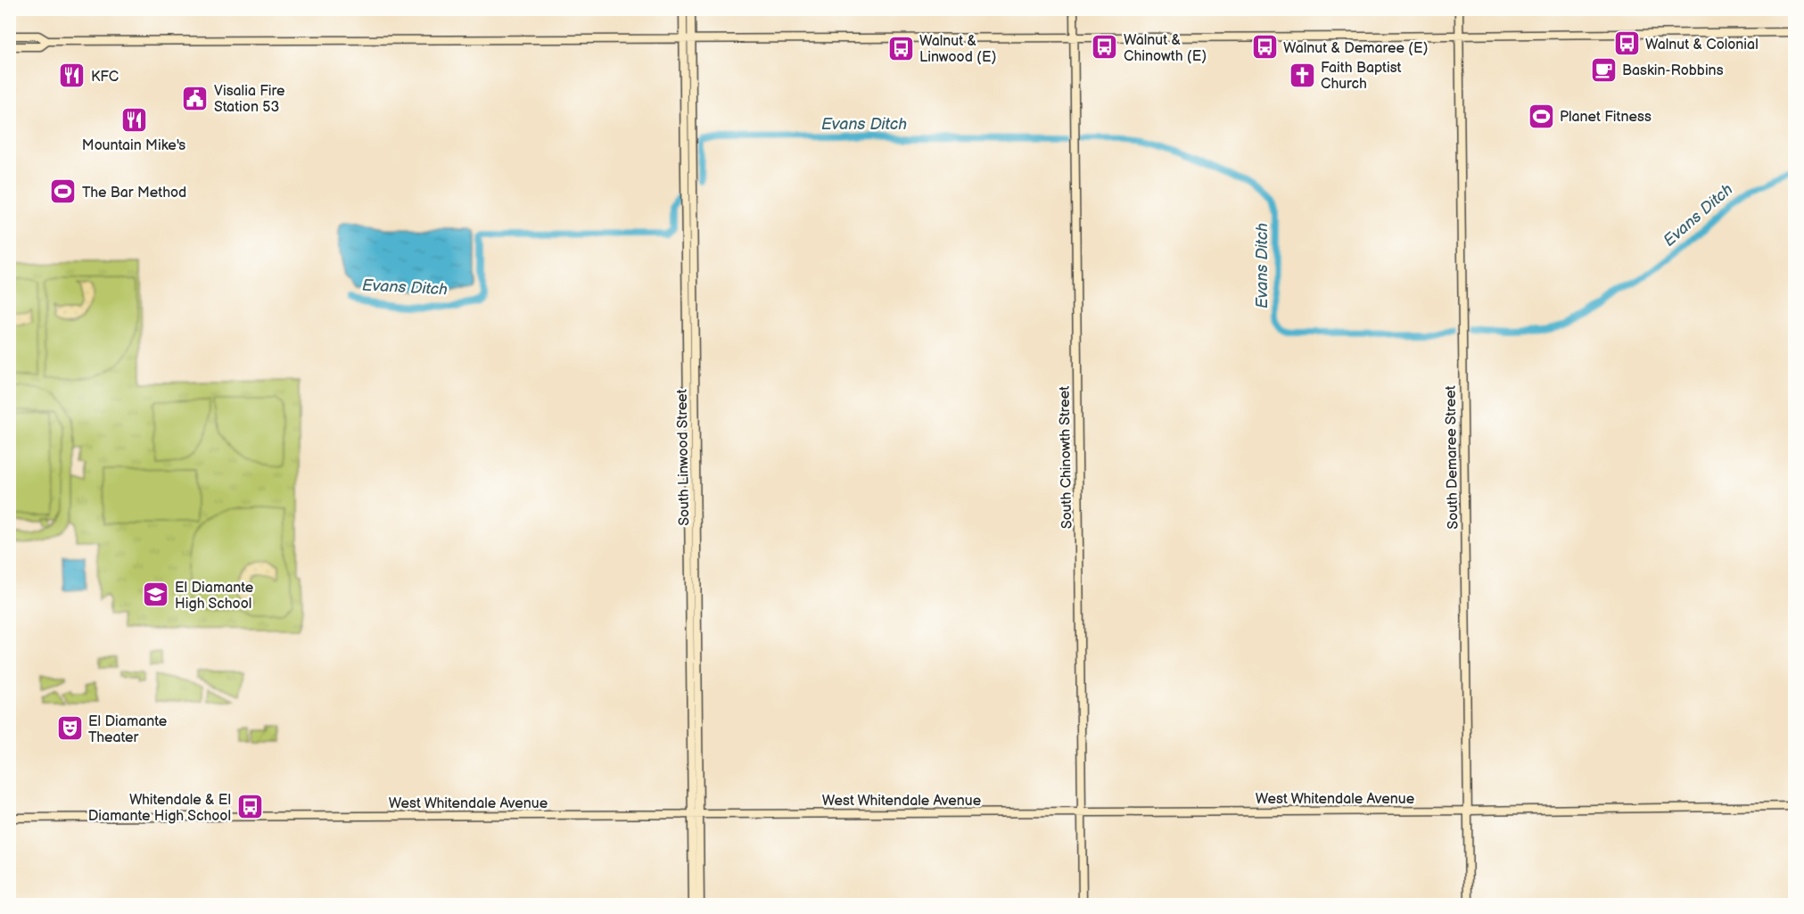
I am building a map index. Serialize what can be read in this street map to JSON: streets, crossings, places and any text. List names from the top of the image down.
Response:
{
  "streets": {
    "street": [
      "South Linwood Street",
      "South Chinowth Street",
      "South Demaree Street",
      "West Whitendale Avenue"
    ]
  },
  "crossings": [
    ["South Linwood Street", "West Whitendale Avenue"],
    ["South Chinowth Street", "West Whitendale Avenue"],
    ["South Demaree Street", "West Whitendale Avenue"]
  ],
  "water": ["Evans Ditch"],
  "places": {
    "bus stop": [
      "Walnut & Colonial",
      "Walnut & Chinowth (E)",
      "Walnut & Demaree (E)",
      "Walnut & Linwood (E)",
      "Whitendale & El Diamante High School"
    ],
    "cafe": ["Baskin-Robbins"],
    "church": ["Faith Baptist Church"],
    "restaurant": ["KFC", "Mountain Mike's"],
    "public building": ["Visalia Fire Station 53"],
    "sports": ["Planet Fitness", "The Bar Method"],
    "school or university": ["El Diamante High School"],
    "theatre": ["El Diamante Theater"]
  }
}
